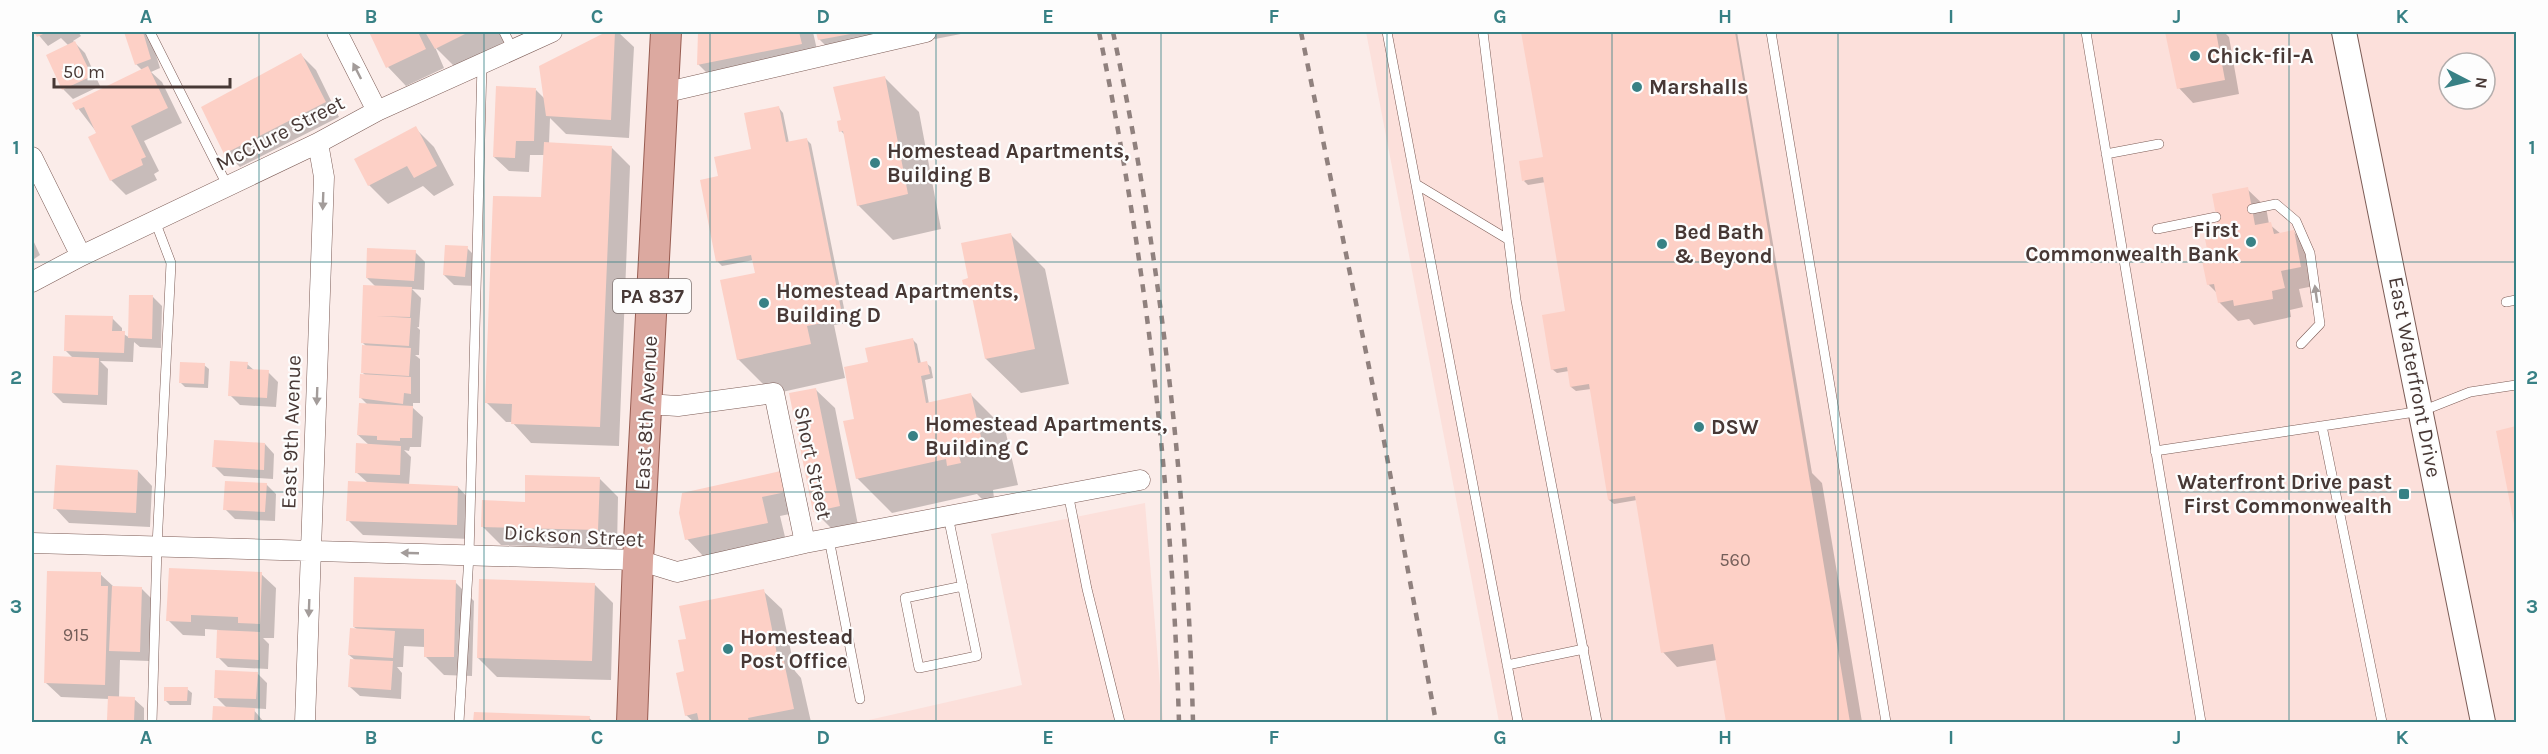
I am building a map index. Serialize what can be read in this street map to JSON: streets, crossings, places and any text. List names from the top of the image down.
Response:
{
  "streets": {
    "main road": ["PA 837", "East 8th Avenue"],
    "street": [
      "McClure Street",
      "East Waterfront Drive",
      "East 9th Avenue",
      "Short Street",
      "Dickson Street"
    ]
  },
  "crossings": [
    ["McClure Street", "East 9th Avenue"],
    ["East 8th Avenue", "Short Street"],
    ["East 8th Avenue", "Dickson Street"],
    ["East 9th Avenue", "Dickson Street"],
    ["Short Street", "Dickson Street"]
  ],
  "one_way": ["East 9th Avenue"],
  "places": {
    "other": [
      "Chick-fil-A",
      "Marshalls",
      "Homestead Apartments, Building B",
      "First Commonwealth Bank",
      "Bed Bath & Beyond",
      "Homestead Apartments, Building D",
      "DSW",
      "Homestead Apartments, Building C",
      "Homestead Post Office"
    ],
    "transit": ["Waterfront Drive past First Commonwealth"]
  },
  "house_numbers": ["560", "915"],
  "scale_bar": "50 m",
  "north": "right",
  "grid": {
    "columns": [
      "A",
      "B",
      "C",
      "D",
      "E",
      "F",
      "G",
      "H",
      "I",
      "J",
      "K"
    ],
    "rows": ["1", "2", "3"]
  }
}
